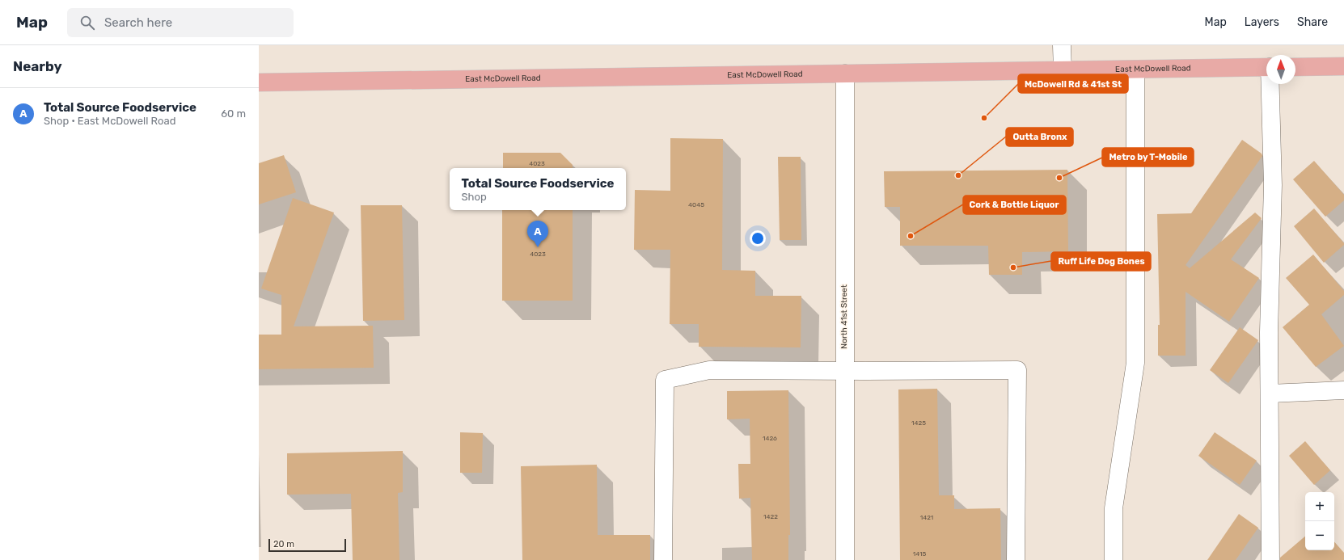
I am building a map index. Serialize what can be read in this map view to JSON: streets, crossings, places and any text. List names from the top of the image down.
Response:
{
  "streets": {
    "main road": ["East McDowell Road"],
    "street": ["North 41st Street"]
  },
  "crossings": [
    ["East McDowell Road", "North 41st Street"]
  ],
  "places": [
    "McDowell Rd & 41st St",
    "Outta Bronx",
    "Metro by T-Mobile",
    "Cork & Bottle Liquor",
    "Ruff Life Dog Bones"
  ],
  "house_numbers": [
    "4023",
    "4045",
    "4023",
    "1425",
    "1426",
    "1422",
    "1421",
    "1415"
  ],
  "scale_bar": "20 m",
  "north": "top",
  "page": {
    "header": "Map",
    "search": "Search here",
    "nav": ["Map", "Layers", "Share"],
    "heading": "Nearby",
    "list": [
      {
        "mark": "A",
        "name": "Total Source Foodservice",
        "note": "Shop · East McDowell Road",
        "value": "60 m"
      }
    ],
    "popup": ["Total Source Foodservice", "Shop"],
    "pins": "A",
    "map_buttons": ["+", "−"],
    "scale": "20 m"
  }
}
